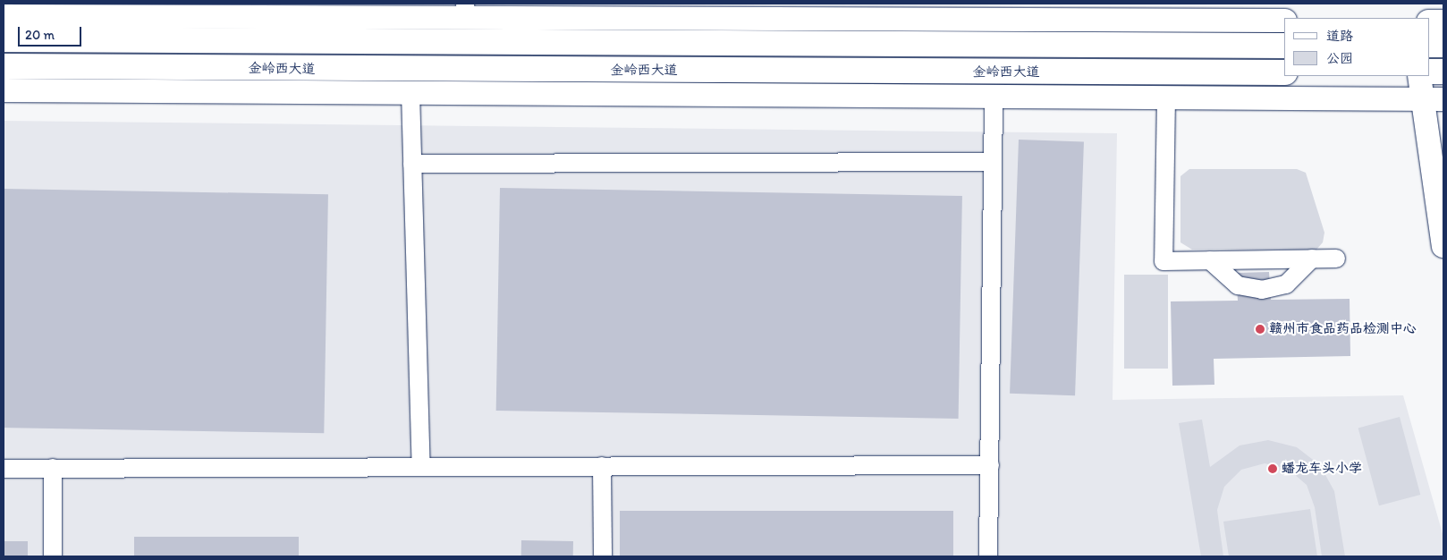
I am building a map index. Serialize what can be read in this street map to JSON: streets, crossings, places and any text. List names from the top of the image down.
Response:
{
  "streets": {
    "main road": ["金岭西大道"]
  },
  "places": ["赣州市食品药品检测中心", "蟠龙车头小学"],
  "legend": ["道路", "公园"],
  "scale_bar": "20 m"
}
